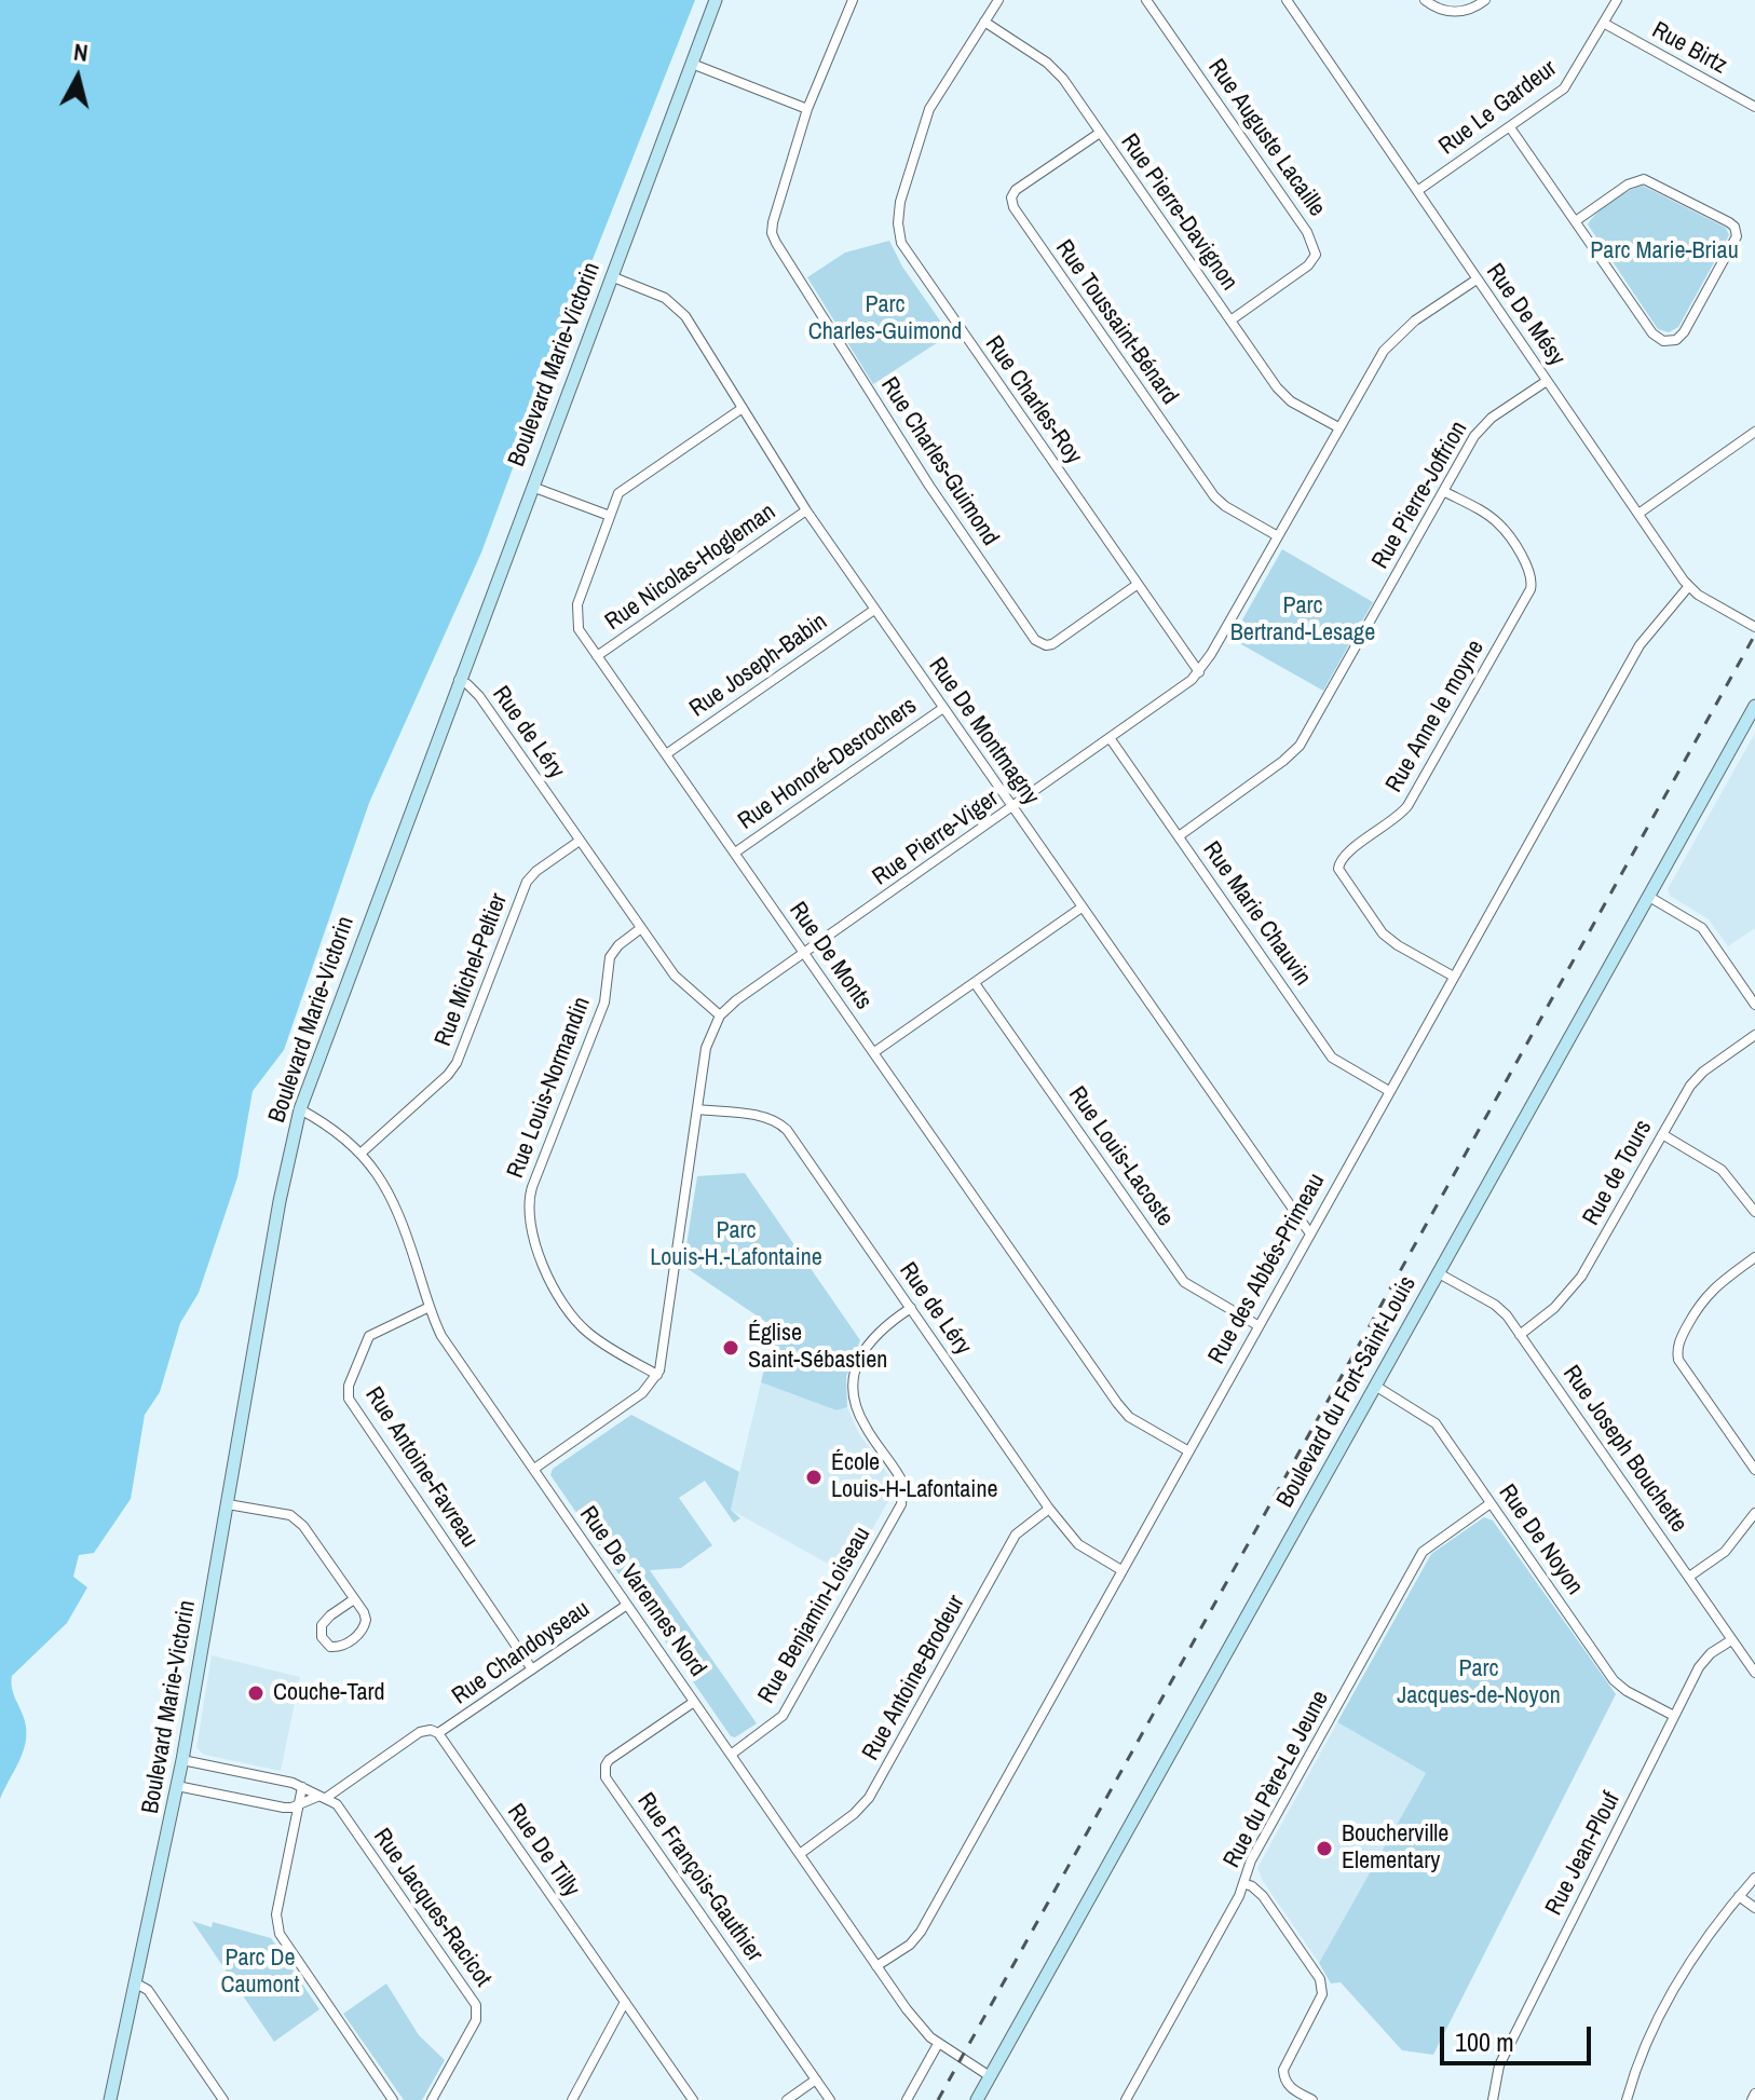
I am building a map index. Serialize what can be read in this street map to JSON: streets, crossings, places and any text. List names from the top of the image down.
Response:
{
  "streets": {
    "street": [
      "Rue Birtz",
      "Rue Le Gardeur",
      "Rue Auguste Lacaille",
      "Rue Pierre-Davignon",
      "Rue De Mésy",
      "Rue Toussaint-Bénard",
      "Boulevard Marie-Victorin",
      "Rue Charles-Roy",
      "Rue Charles-Guimond",
      "Rue Pierre-Joffrion",
      "Rue Nicolas-Hogleman",
      "Rue Joseph-Babin",
      "Rue Anne le moyne",
      "Rue De Montmagny",
      "Rue de Léry",
      "Rue Honoré-Desrochers",
      "Rue Pierre-Viger",
      "Rue Marie Chauvin",
      "Rue De Monts",
      "Rue Michel-Peltier",
      "Rue Louis-Normandin",
      "Rue Louis-Lacoste",
      "Rue de Tours",
      "Rue des Abbés-Primeau",
      "Boulevard du Fort-Saint-Louis",
      "Rue Joseph Bouchette",
      "Rue Antoine-Favreau",
      "Rue De Noyon",
      "Rue De Varennes Nord",
      "Rue Benjamin-Loiseau",
      "Rue Chandoyseau",
      "Rue Antoine-Brodeur",
      "Rue du Père-Le Jeune",
      "Rue De Tilly",
      "Rue Jean-Plouf",
      "Rue François-Gauthier",
      "Rue Jacques-Racicot"
    ]
  },
  "crossings": [
    ["Rue Birtz", "Rue Le Gardeur"],
    ["Rue Le Gardeur", "Rue De Mésy"],
    ["Rue Auguste Lacaille", "Rue Pierre-Davignon"],
    ["Rue Pierre-Davignon", "Rue Toussaint-Bénard"],
    ["Rue Pierre-Davignon", "Rue Charles-Roy"],
    ["Rue Pierre-Davignon", "Rue Pierre-Viger"],
    ["Rue De Mésy", "Rue Pierre-Joffrion"],
    ["Rue De Mésy", "Rue Pierre-Viger"],
    ["Rue De Mésy", "Rue des Abbés-Primeau"],
    ["Rue Toussaint-Bénard", "Rue Pierre-Viger"],
    ["Boulevard Marie-Victorin", "Rue De Montmagny"],
    ["Boulevard Marie-Victorin", "Rue de Léry"],
    ["Boulevard Marie-Victorin", "Rue De Varennes Nord"],
    ["Boulevard Marie-Victorin", "Rue Jacques-Racicot"],
    ["Rue Charles-Roy", "Rue Charles-Guimond"],
    ["Rue Charles-Roy", "Rue Pierre-Viger"],
    ["Rue Pierre-Joffrion", "Rue Anne le moyne"],
    ["Rue Pierre-Joffrion", "Rue Marie Chauvin"],
    ["Rue Nicolas-Hogleman", "Rue De Montmagny"],
    ["Rue Nicolas-Hogleman", "Rue De Monts"],
    ["Rue Joseph-Babin", "Rue De Montmagny"],
    ["Rue Joseph-Babin", "Rue De Monts"],
    ["Rue Anne le moyne", "Rue des Abbés-Primeau"],
    ["Rue De Montmagny", "Rue Honoré-Desrochers"],
    ["Rue De Montmagny", "Rue Pierre-Viger"],
    ["Rue De Montmagny", "Rue De Monts"],
    ["Rue De Montmagny", "Rue des Abbés-Primeau"],
    ["Rue de Léry", "Rue Pierre-Viger"],
    ["Rue de Léry", "Rue Michel-Peltier"],
    ["Rue de Léry", "Rue Louis-Normandin"],
    ["Rue de Léry", "Rue des Abbés-Primeau"],
    ["Rue de Léry", "Rue Benjamin-Loiseau"],
    ["Rue de Léry", "Rue Antoine-Brodeur"],
    ["Rue Honoré-Desrochers", "Rue De Monts"],
    ["Rue Pierre-Viger", "Rue Marie Chauvin"],
    ["Rue Pierre-Viger", "Rue De Monts"],
    ["Rue Marie Chauvin", "Rue des Abbés-Primeau"],
    ["Rue De Monts", "Rue des Abbés-Primeau"],
    ["Rue Michel-Peltier", "Rue De Varennes Nord"],
    ["Rue Louis-Lacoste", "Rue des Abbés-Primeau"],
    ["Rue de Tours", "Rue Joseph Bouchette"],
    ["Rue des Abbés-Primeau", "Rue De Varennes Nord"],
    ["Boulevard du Fort-Saint-Louis", "Rue Joseph Bouchette"],
    ["Boulevard du Fort-Saint-Louis", "Rue De Noyon"],
    ["Boulevard du Fort-Saint-Louis", "Rue De Varennes Nord"],
    ["Rue Joseph Bouchette", "Rue Jean-Plouf"],
    ["Rue Antoine-Favreau", "Rue De Varennes Nord"],
    ["Rue Antoine-Favreau", "Rue Chandoyseau"],
    ["Rue De Noyon", "Rue du Père-Le Jeune"],
    ["Rue De Noyon", "Rue Jean-Plouf"],
    ["Rue De Varennes Nord", "Rue Benjamin-Loiseau"],
    ["Rue De Varennes Nord", "Rue Chandoyseau"],
    ["Rue De Varennes Nord", "Rue Antoine-Brodeur"],
    ["Rue De Varennes Nord", "Rue François-Gauthier"],
    ["Rue Chandoyseau", "Rue De Tilly"]
  ],
  "parks": [
    "Parc Marie-Briau",
    "Parc Charles-Guimond",
    "Parc Bertrand-Lesage",
    "Parc Louis-H.-Lafontaine",
    "Parc Jacques-de-Noyon",
    "Parc De Caumont"
  ],
  "places": [
    "Église Saint-Sébastien",
    "École Louis-H-Lafontaine",
    "Couche-Tard",
    "Boucherville Elementary"
  ],
  "scale_bar": "100 m",
  "north": "top"
}
